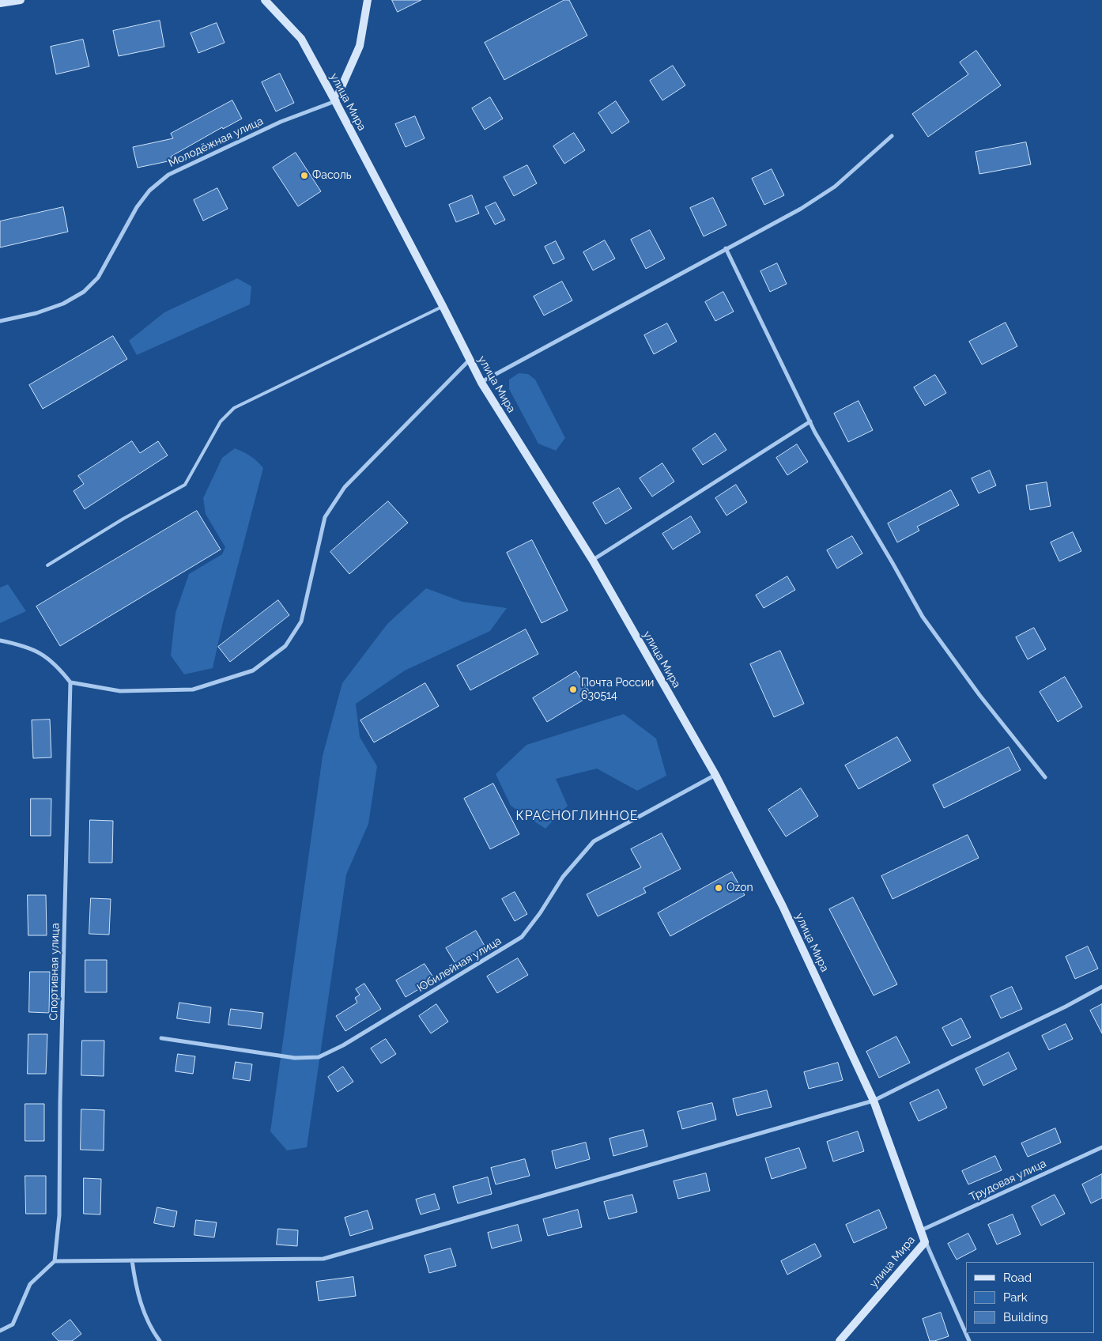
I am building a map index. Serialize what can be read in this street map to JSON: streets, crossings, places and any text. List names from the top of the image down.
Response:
{
  "streets": {
    "street": [
      "улица Мира",
      "Молодёжная улица",
      "Юбилейная улица",
      "Спортивная улица",
      "Трудовая улица"
    ]
  },
  "crossings": [
    ["улица Мира", "Молодёжная улица"],
    ["улица Мира", "Юбилейная улица"],
    ["улица Мира", "Трудовая улица"]
  ],
  "districts": ["КРАСНОГЛИННОЕ"],
  "places": ["Фасоль", "Почта России 630514", "Ozon"],
  "legend": ["Road", "Park", "Building"]
}
